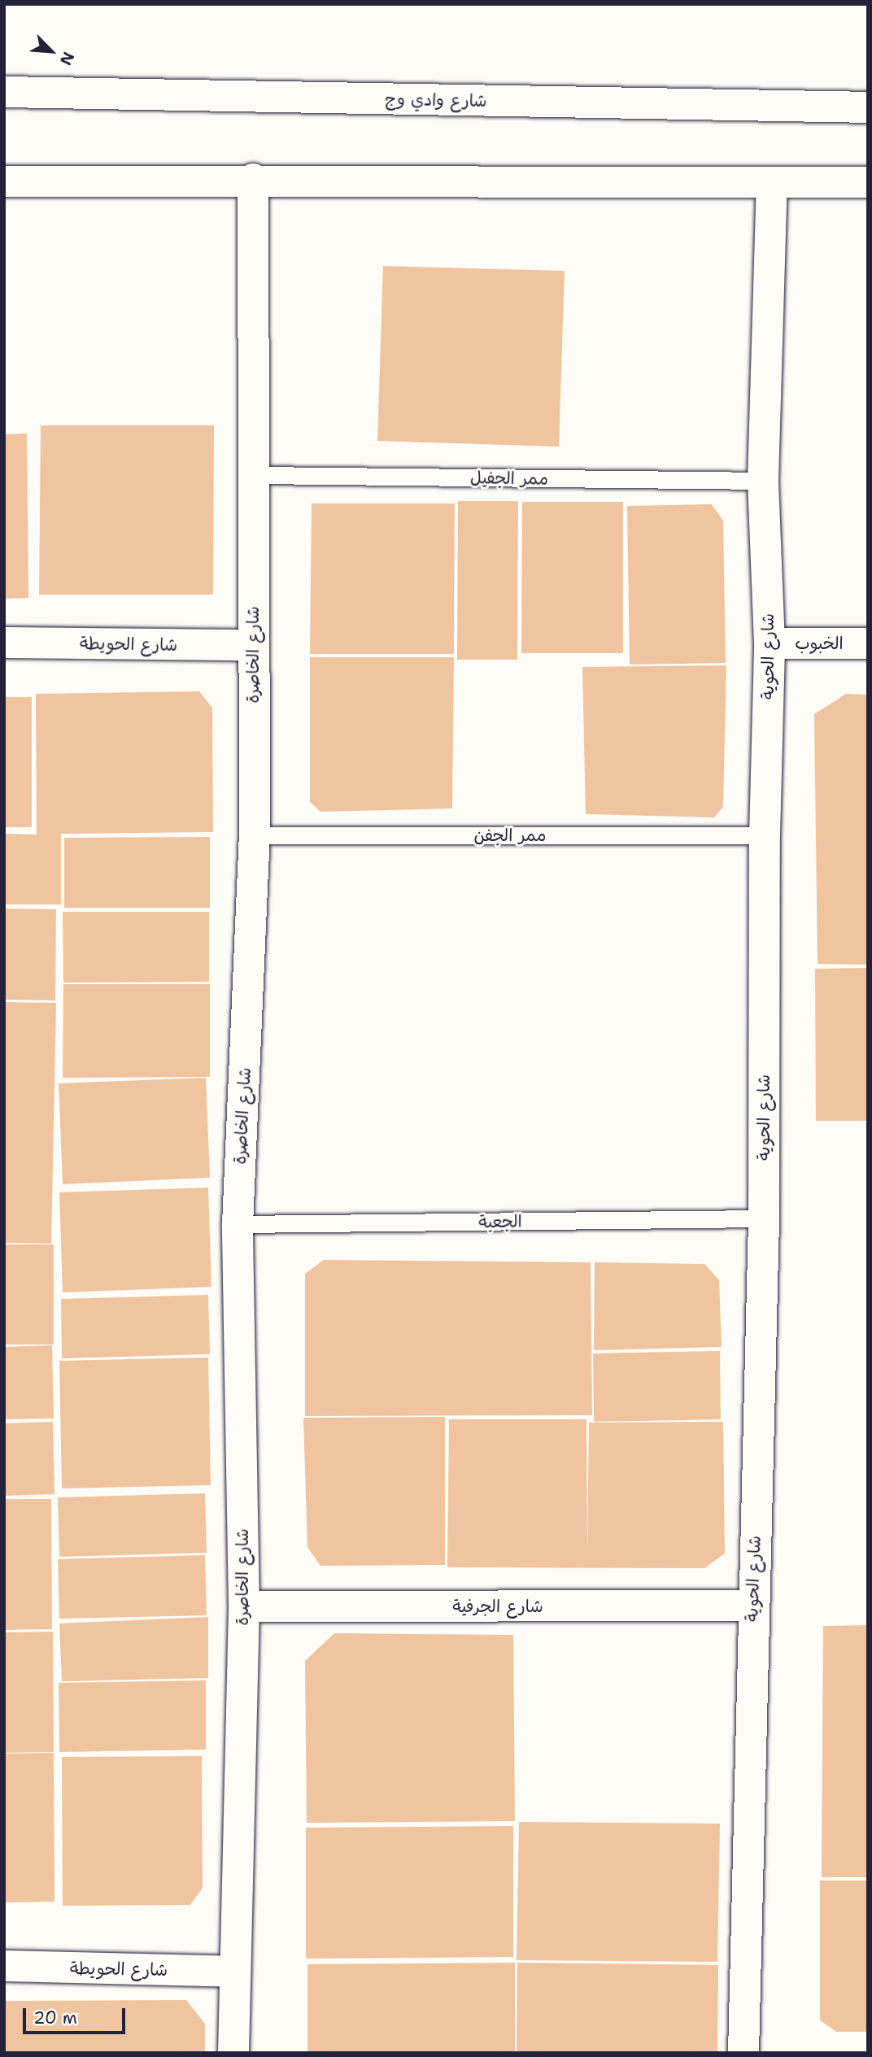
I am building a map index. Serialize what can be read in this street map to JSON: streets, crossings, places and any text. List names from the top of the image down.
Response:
{
  "streets": {
    "street": [
      "شارع وادي وج",
      "الخبوب",
      "شارع الحويطة",
      "شارع الخاصرة",
      "شارع الحوية",
      "شارع الجرفية"
    ],
    "lane": ["ممر الجفيل", "ممر الجفن", "الجعبة"]
  },
  "crossings": [
    ["ممر الجفيل", "شارع الخاصرة"],
    ["ممر الجفيل", "شارع الحوية"],
    ["الخبوب", "شارع الحوية"],
    ["شارع الحويطة", "شارع الخاصرة"],
    ["شارع الخاصرة", "ممر الجفن"],
    ["شارع الخاصرة", "الجعبة"],
    ["شارع الخاصرة", "شارع الجرفية"],
    ["شارع الحوية", "ممر الجفن"],
    ["شارع الحوية", "الجعبة"],
    ["شارع الحوية", "شارع الجرفية"]
  ],
  "scale_bar": "20 m",
  "north": "bottom right"
}
